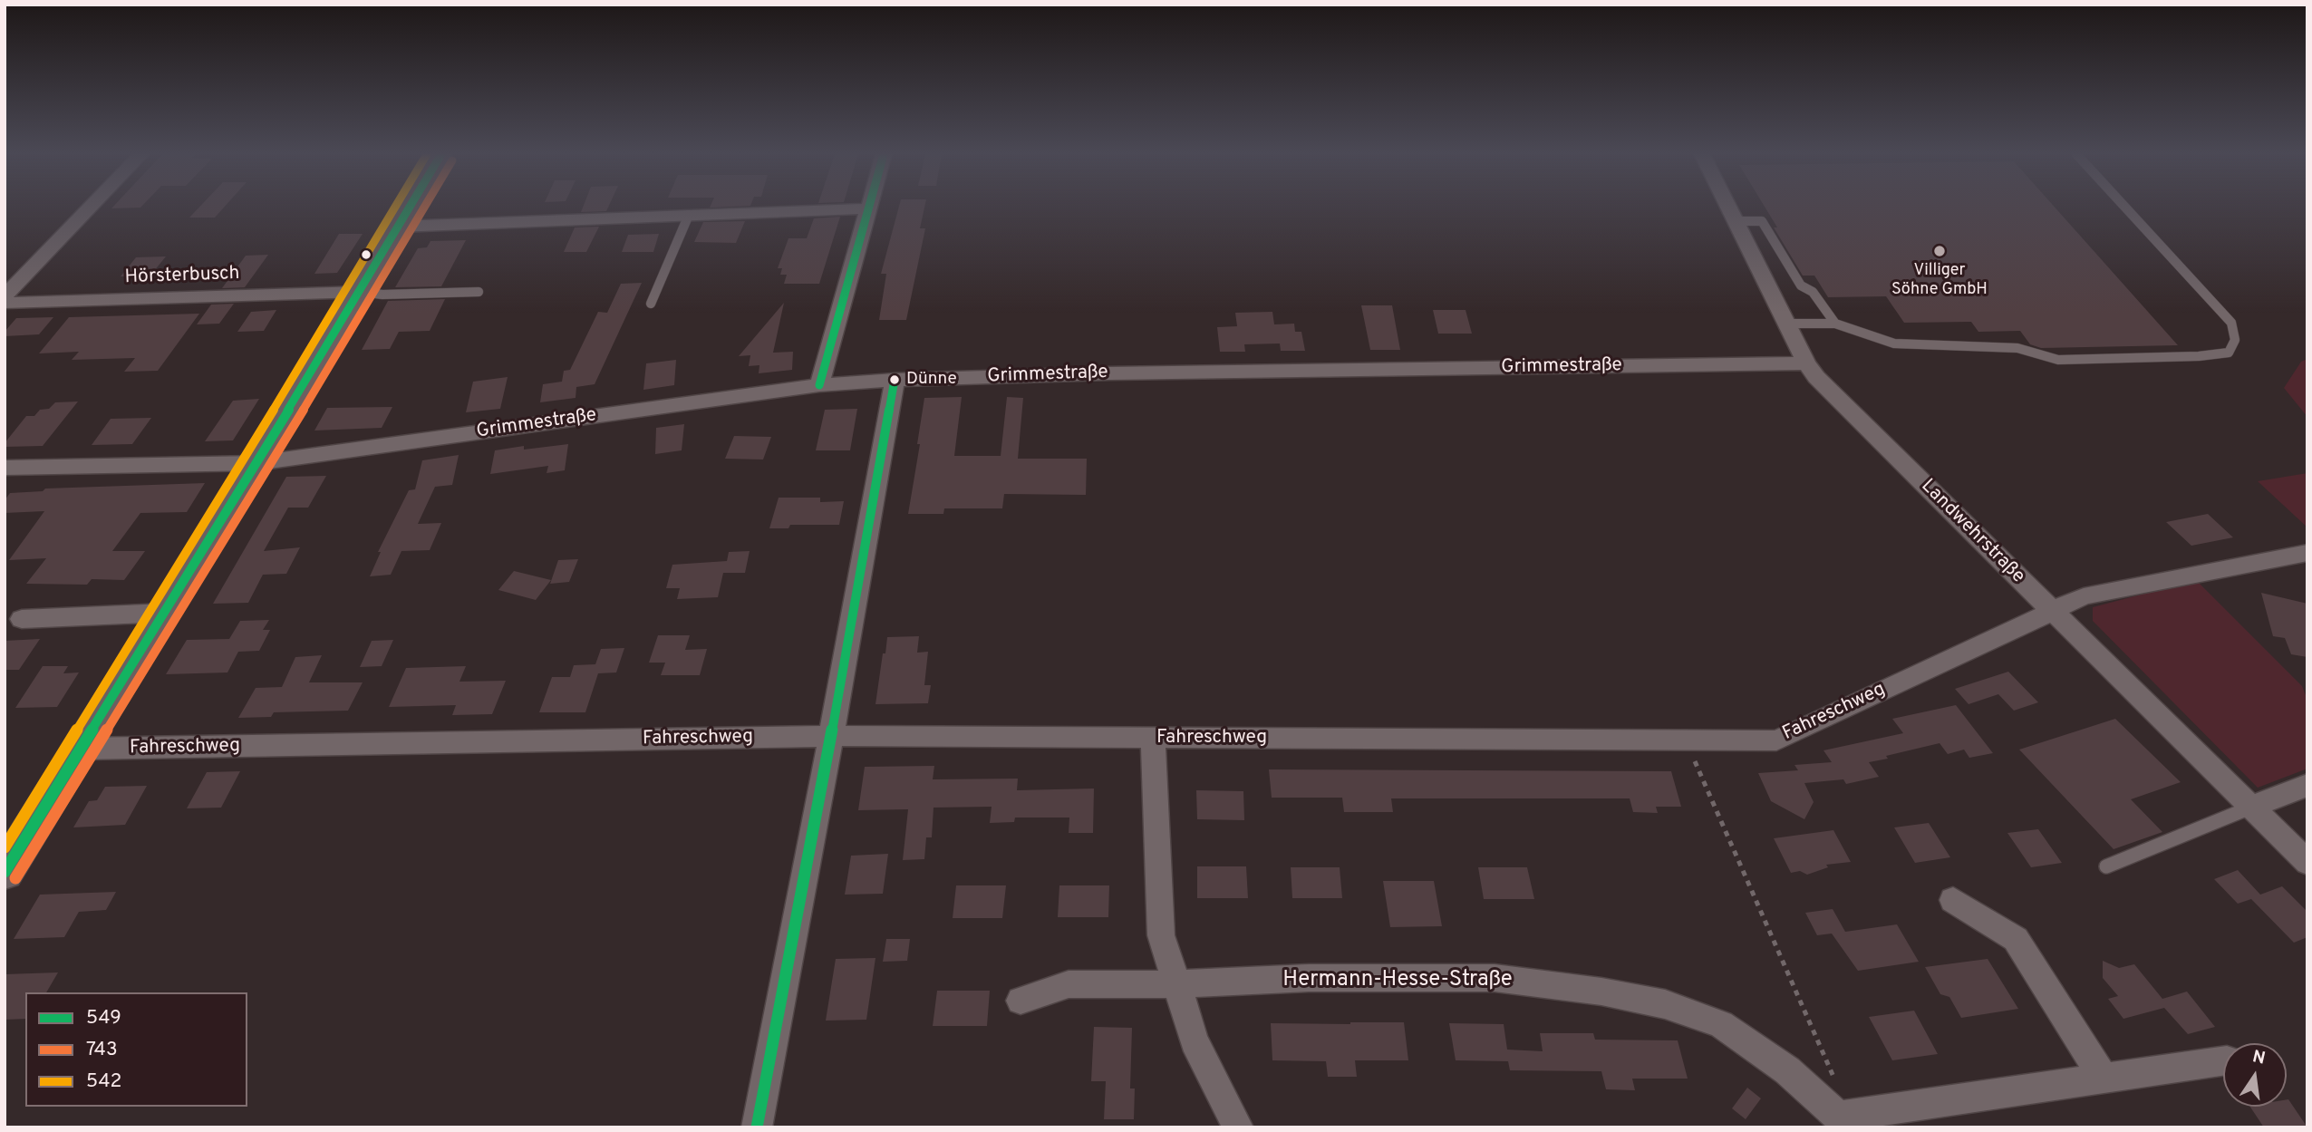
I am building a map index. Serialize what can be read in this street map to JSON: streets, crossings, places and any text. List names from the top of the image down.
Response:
{
  "streets": {
    "street": [
      "Hörsterbusch",
      "Grimmestraße",
      "Landwehrstraße",
      "Fahreschweg",
      "Hermann-Hesse-Straße"
    ]
  },
  "crossings": [
    ["Grimmestraße", "Landwehrstraße"],
    ["Landwehrstraße", "Fahreschweg"]
  ],
  "places": ["Villiger Söhne GmbH", "Dünne"],
  "lines": ["transit line 549", "transit line 743", "transit line 542"],
  "legend": ["549", "743", "542"],
  "north": "top"
}
